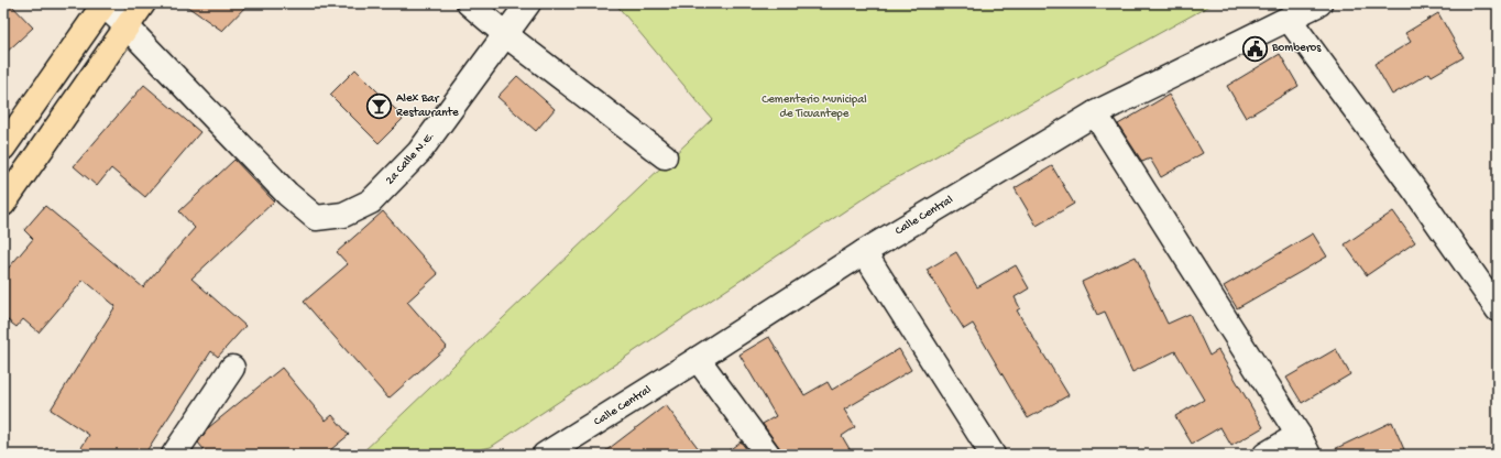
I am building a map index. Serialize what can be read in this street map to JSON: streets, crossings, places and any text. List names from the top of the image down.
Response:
{
  "streets": {
    "street": ["2a Calle N.E.", "Calle Central"]
  },
  "parks": ["Cementerio Municipal de Ticuantepe"],
  "places": {
    "public building": ["Bomberos"],
    "bar": ["Alex Bar Restaurante"]
  }
}
